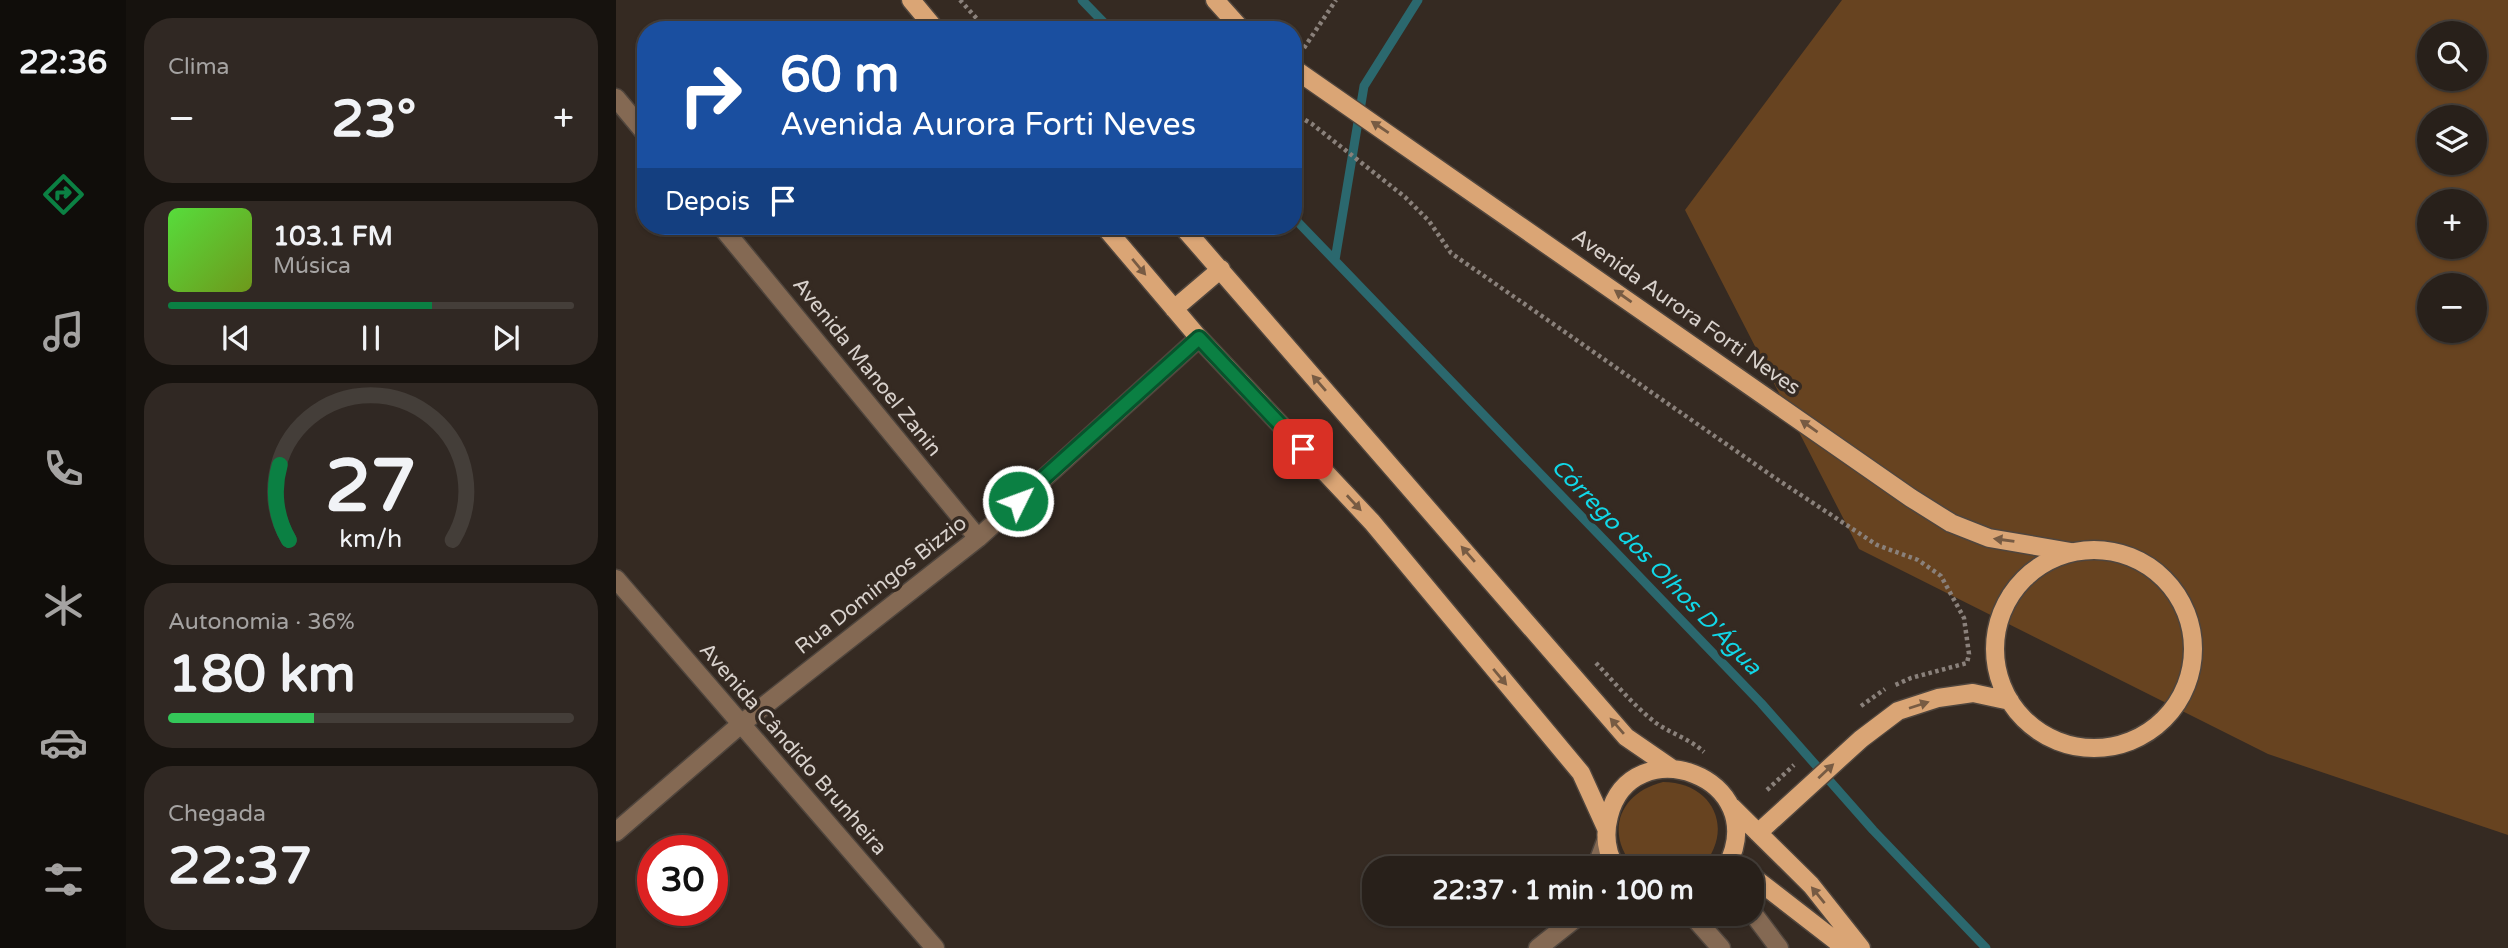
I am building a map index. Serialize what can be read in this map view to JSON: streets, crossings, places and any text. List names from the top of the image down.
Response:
{
  "streets": {
    "main road": ["Avenida Aurora Forti Neves"],
    "street": ["Avenida Manoel Zanin", "Rua Domingos Bizzio", "Avenida Cândido Brunheira"]
  },
  "crossings": [
    ["Avenida Manoel Zanin", "Rua Domingos Bizzio"],
    ["Rua Domingos Bizzio", "Avenida Cândido Brunheira"]
  ],
  "one_way": ["Avenida Aurora Forti Neves"],
  "water": ["Córrego dos Olhos D'Água"],
  "page": {
    "tabs": "22:36",
    "tile": [
      "Clima",
      ["Autonomia · 36%", "180 km"],
      ["Chegada", "22:37"]
    ],
    "map_buttons": ["+", "−"],
    "turn": ["60 m", "Avenida Aurora Forti Neves"],
    "heat": ["−", "23°", "+"],
    "then": "Depois",
    "song": ["103.1 FM", "Música"],
    "limit": "30",
    "trip": "22:37 · 1 min · 100 m",
    "gauge": ["27", "km/h"]
  }
}
